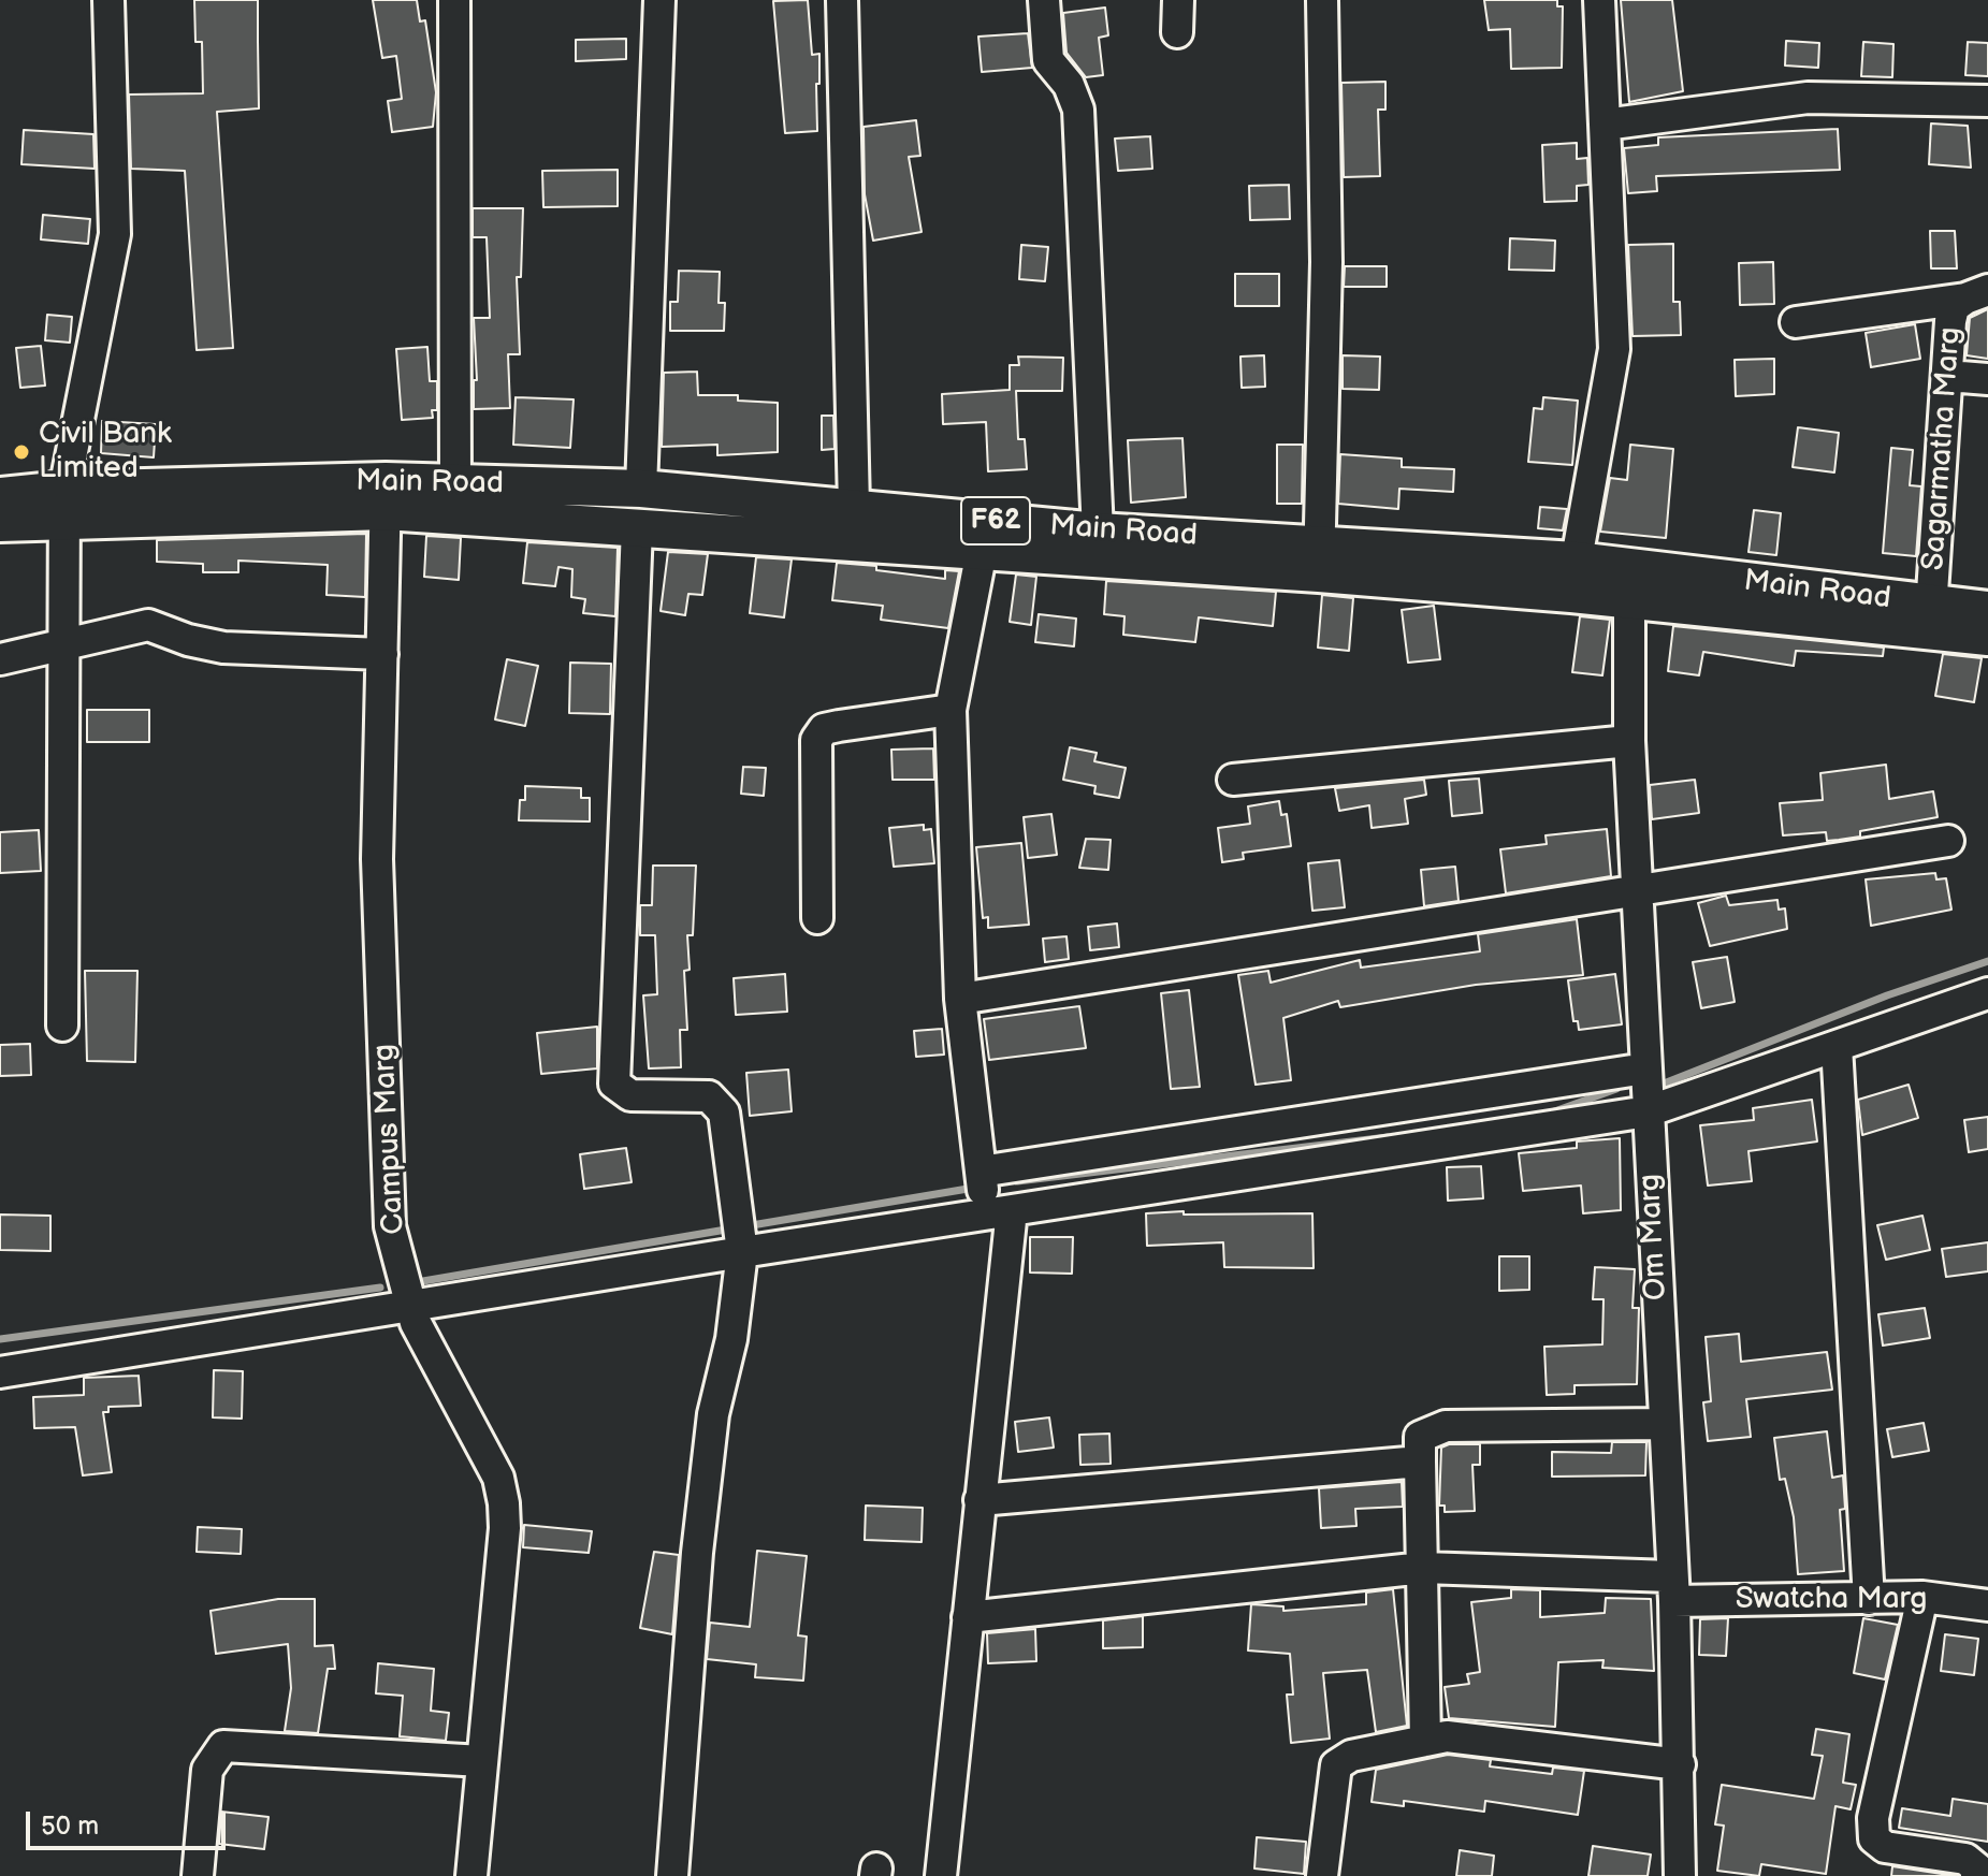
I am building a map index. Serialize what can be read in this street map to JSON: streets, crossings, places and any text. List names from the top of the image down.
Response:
{
  "streets": {
    "main road": ["Main Road", "F62"],
    "street": [
      "Sagarmatha Marg",
      "Campus Marg",
      "Om Marg",
      "Swatcha Marg"
    ]
  },
  "crossings": [
    ["Sagarmatha Marg", "Main Road"],
    ["Main Road", "Campus Marg"],
    ["Main Road", "Om Marg"],
    ["Om Marg", "Swatcha Marg"]
  ],
  "places": ["Civil Bank Limited"],
  "scale_bar": "50 m"
}
